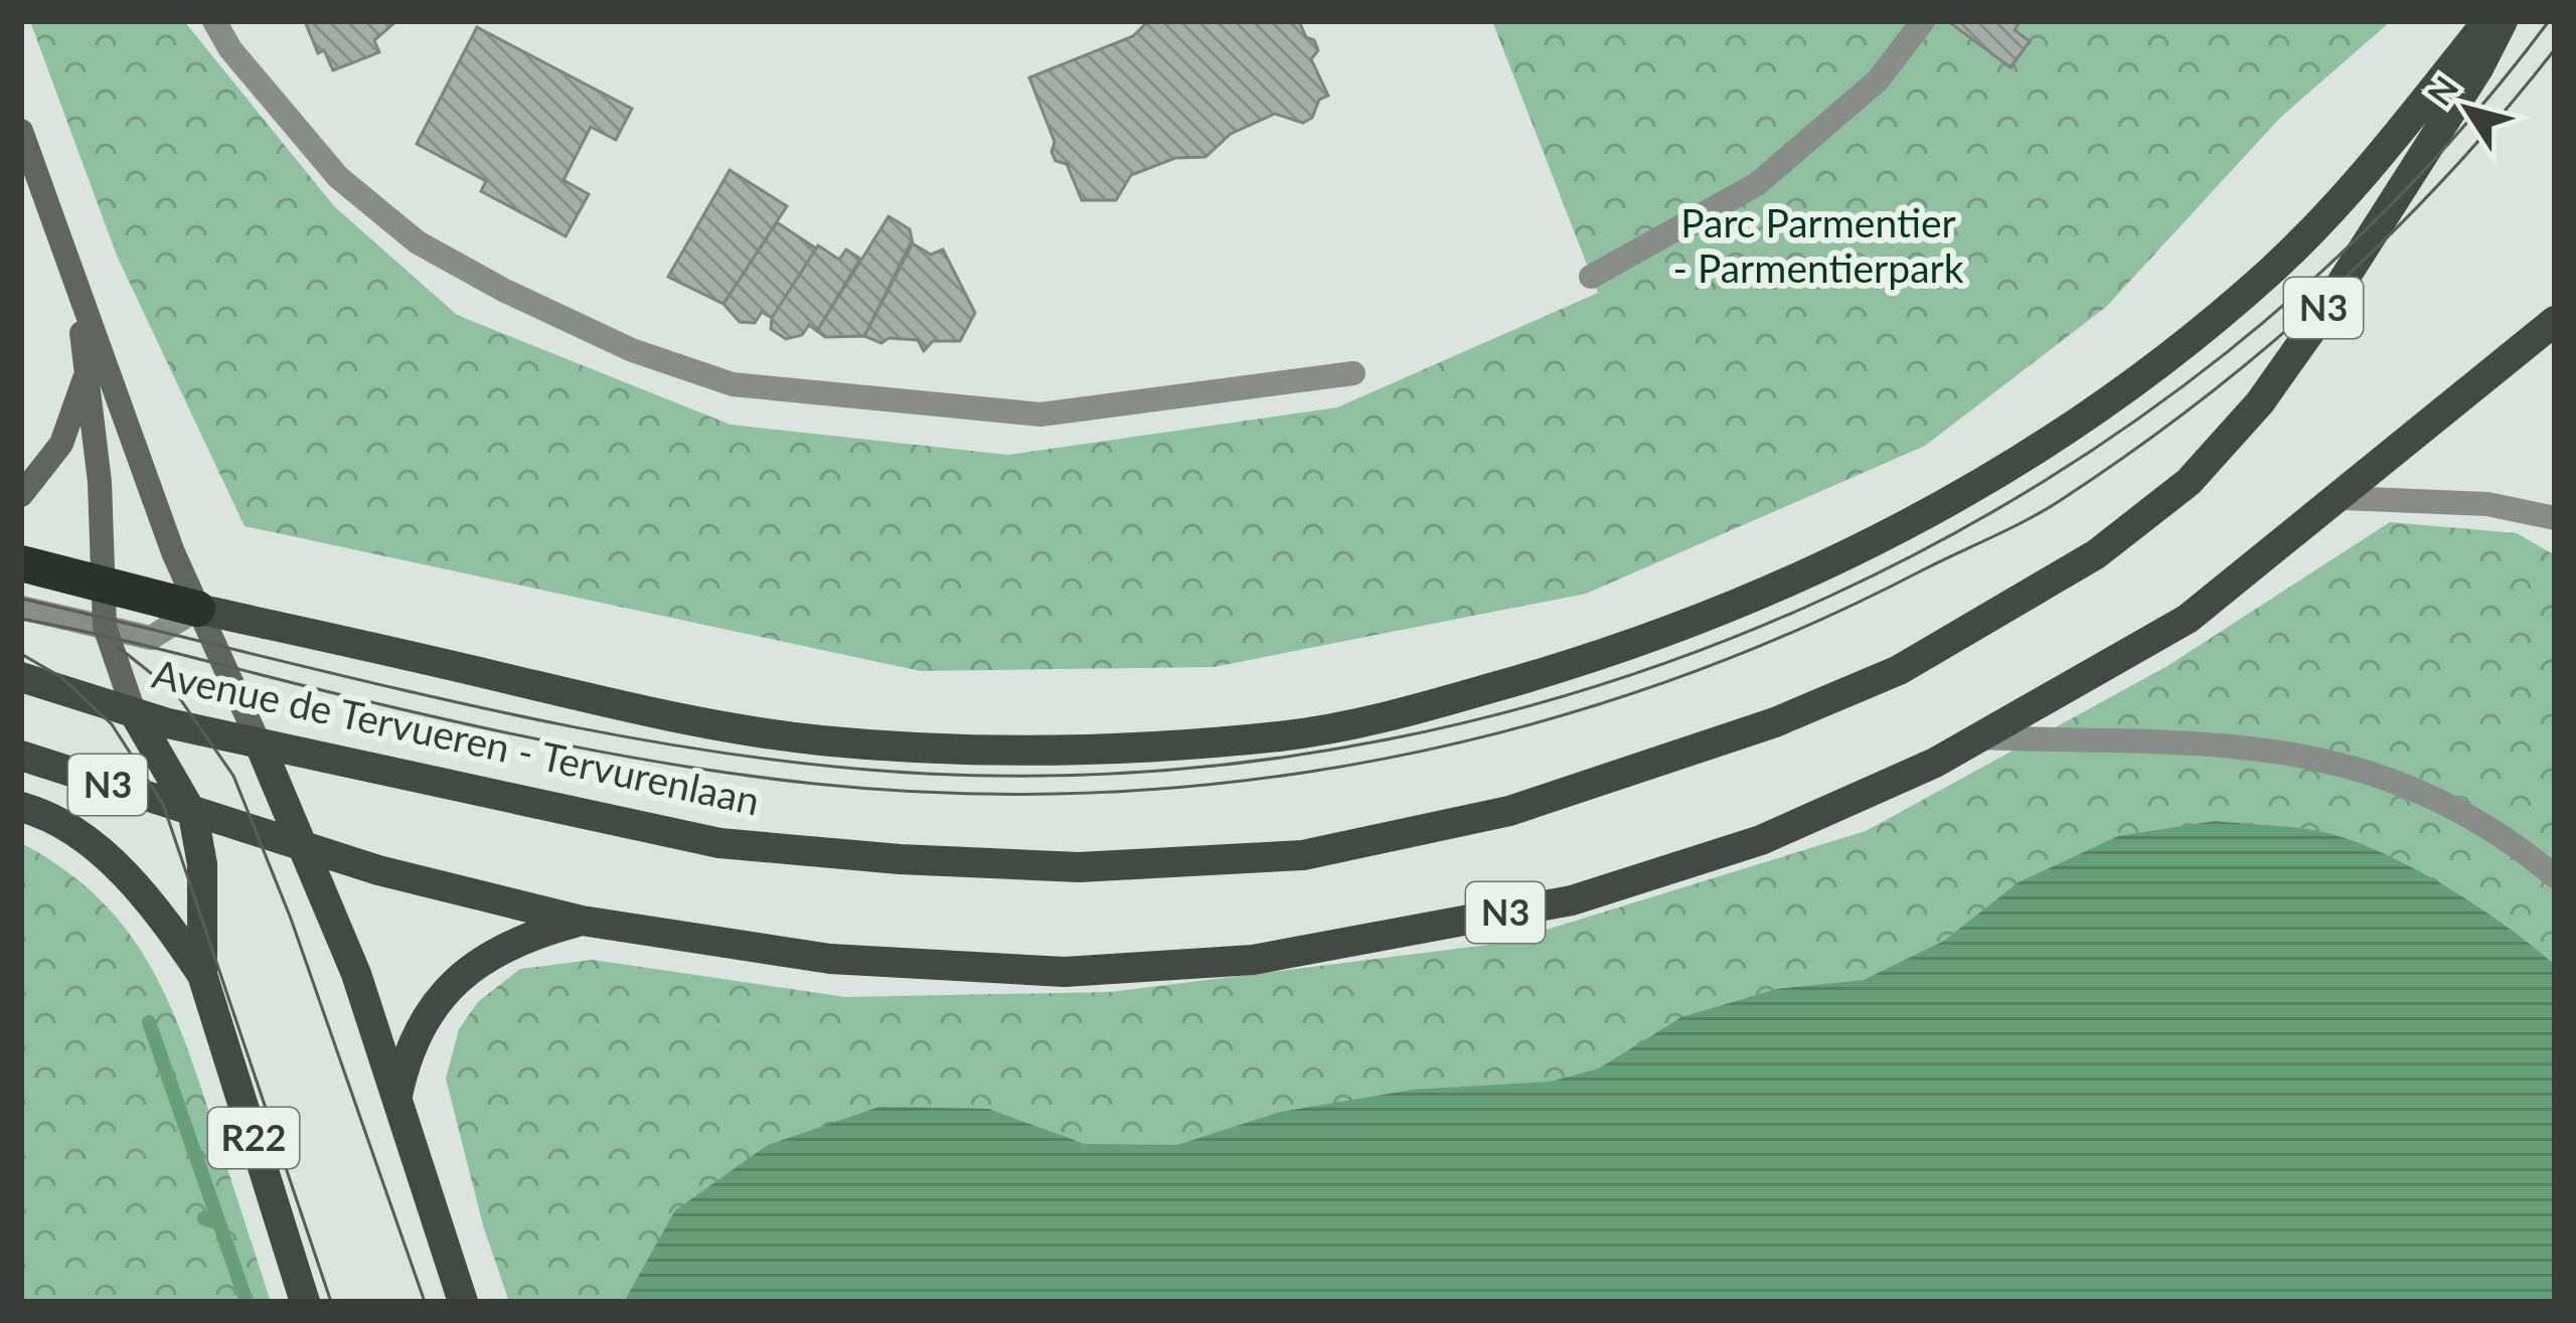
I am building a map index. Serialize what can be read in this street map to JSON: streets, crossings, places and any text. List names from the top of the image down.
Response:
{
  "streets": {
    "highway": ["Avenue de Tervueren - Tervurenlaan"],
    "main road": ["N3", "R22"]
  },
  "crossings": [
    ["N3", "R22"],
    ["Avenue de Tervueren - Tervurenlaan", "R22"]
  ],
  "parks": ["Parc Parmentier - Parmentierpark"],
  "north": "top left"
}
